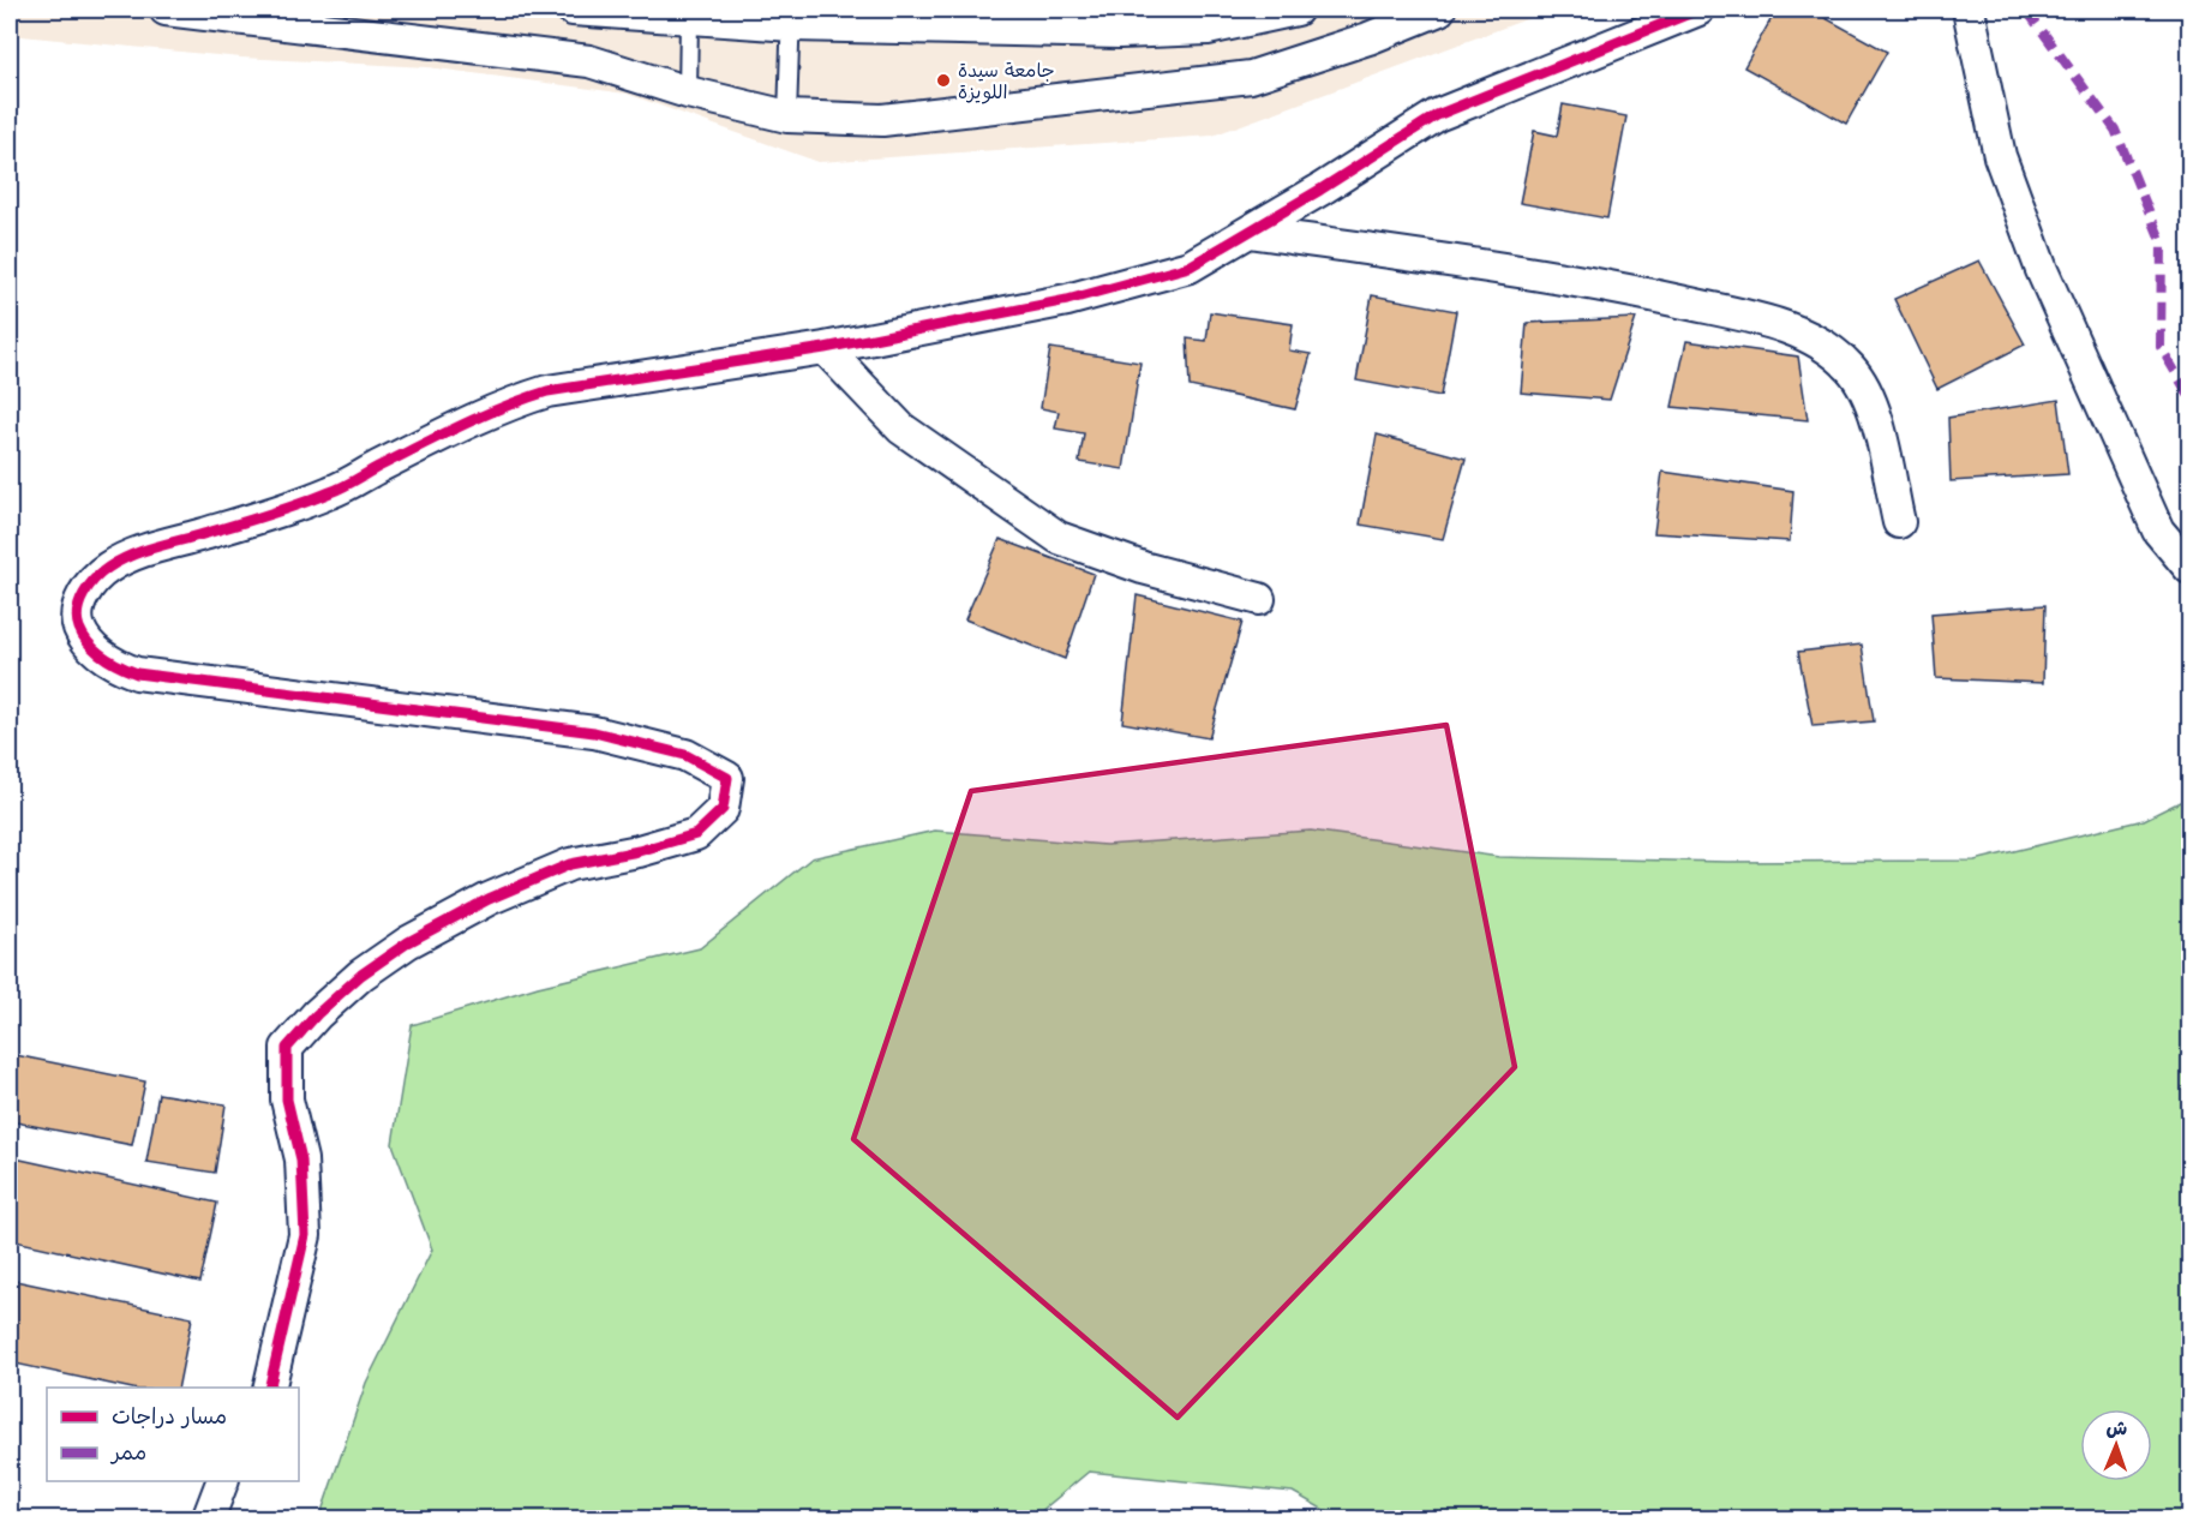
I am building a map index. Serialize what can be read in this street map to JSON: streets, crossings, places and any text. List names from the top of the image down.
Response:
{
  "places": ["جامعة سيدة اللويزة"],
  "legend": ["مسار دراجات", "ممر"],
  "north": "top"
}
